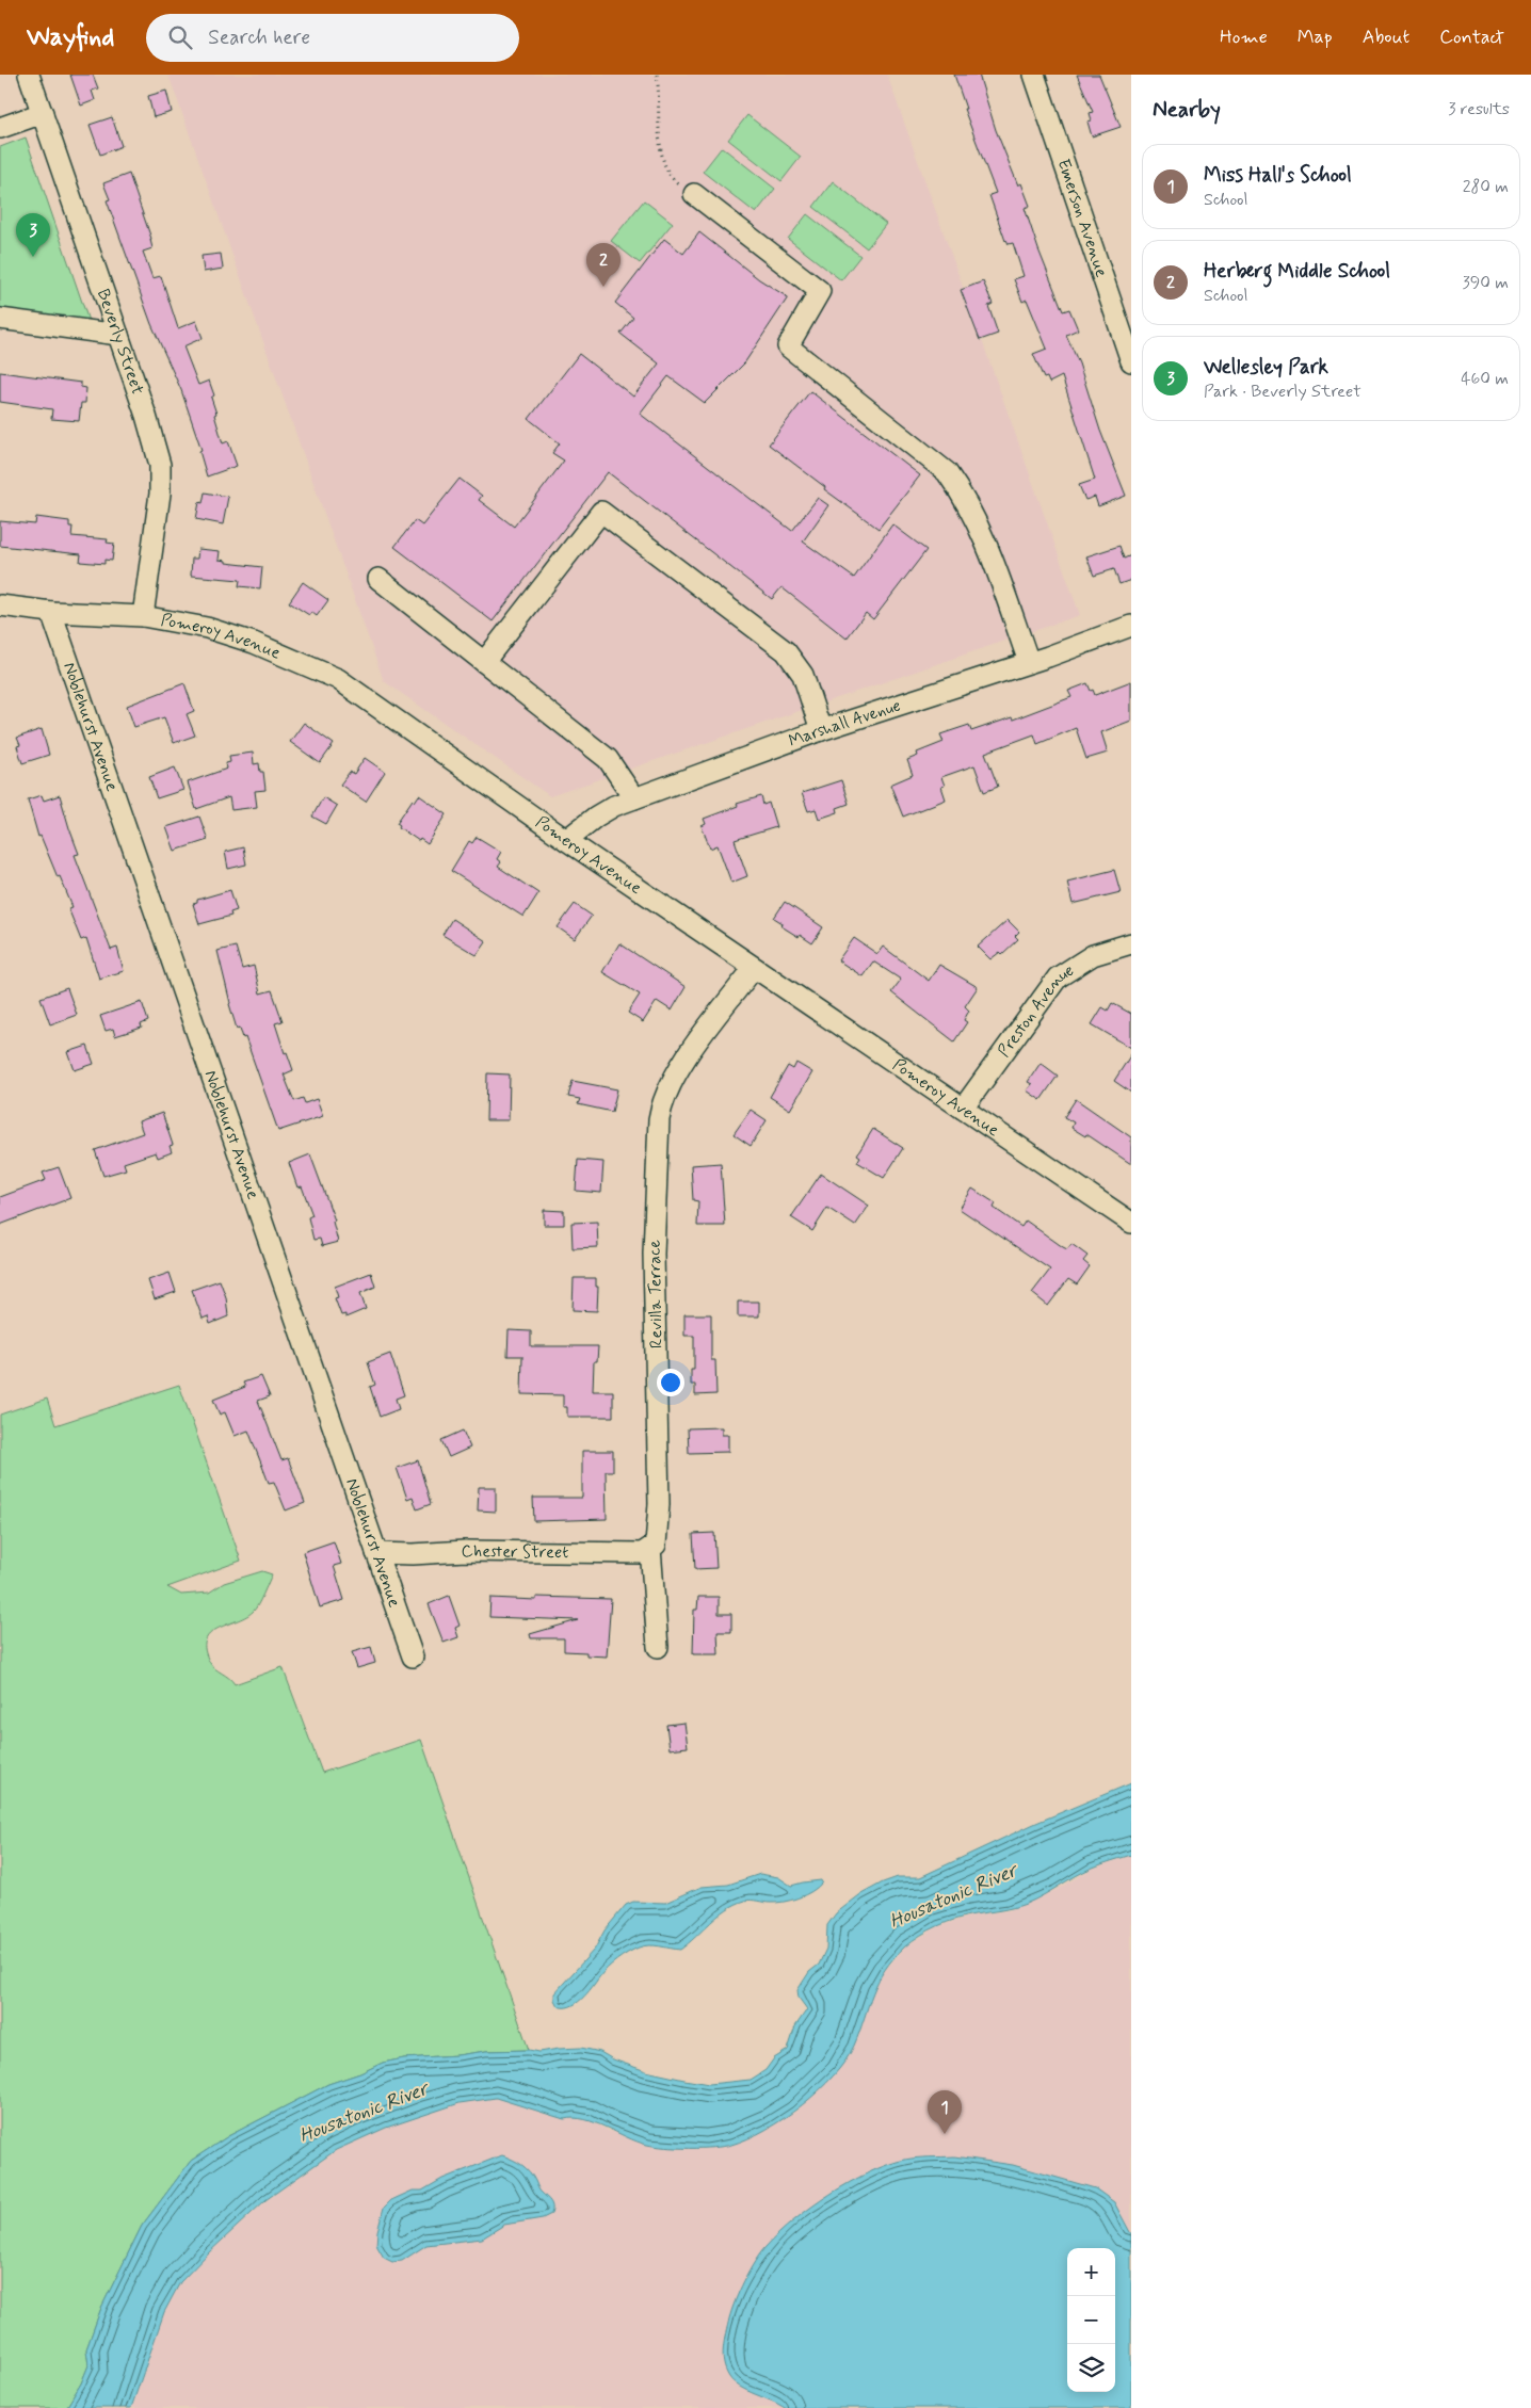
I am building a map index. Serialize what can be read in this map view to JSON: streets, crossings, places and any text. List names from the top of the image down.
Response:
{
  "streets": {
    "street": [
      "Emerson Avenue",
      "Beverly Street",
      "Pomeroy Avenue",
      "Marshall Avenue",
      "Noblehurst Avenue",
      "Preston Avenue",
      "Revilla Terrace",
      "Chester Street"
    ]
  },
  "crossings": [
    ["Beverly Street", "Pomeroy Avenue"],
    ["Pomeroy Avenue", "Marshall Avenue"],
    ["Pomeroy Avenue", "Noblehurst Avenue"],
    ["Pomeroy Avenue", "Preston Avenue"],
    ["Pomeroy Avenue", "Revilla Terrace"],
    ["Noblehurst Avenue", "Chester Street"],
    ["Revilla Terrace", "Chester Street"]
  ],
  "water": ["Housatonic River"],
  "page": {
    "header": "Wayfind",
    "search": "Search here",
    "nav": [
      "Home",
      "Map",
      "About",
      "Contact"
    ],
    "heading": ["Nearby", "3 results"],
    "list": [
      {
        "mark": "1",
        "name": "Miss Hall's School",
        "note": "School",
        "value": "280 m"
      },
      {
        "mark": "2",
        "name": "Herberg Middle School",
        "note": "School",
        "value": "390 m"
      },
      {
        "mark": "3",
        "name": "Wellesley Park",
        "note": "Park · Beverly Street",
        "value": "460 m"
      }
    ],
    "pins": ["3", "2", "1"],
    "map_buttons": ["+", "−"]
  }
}
